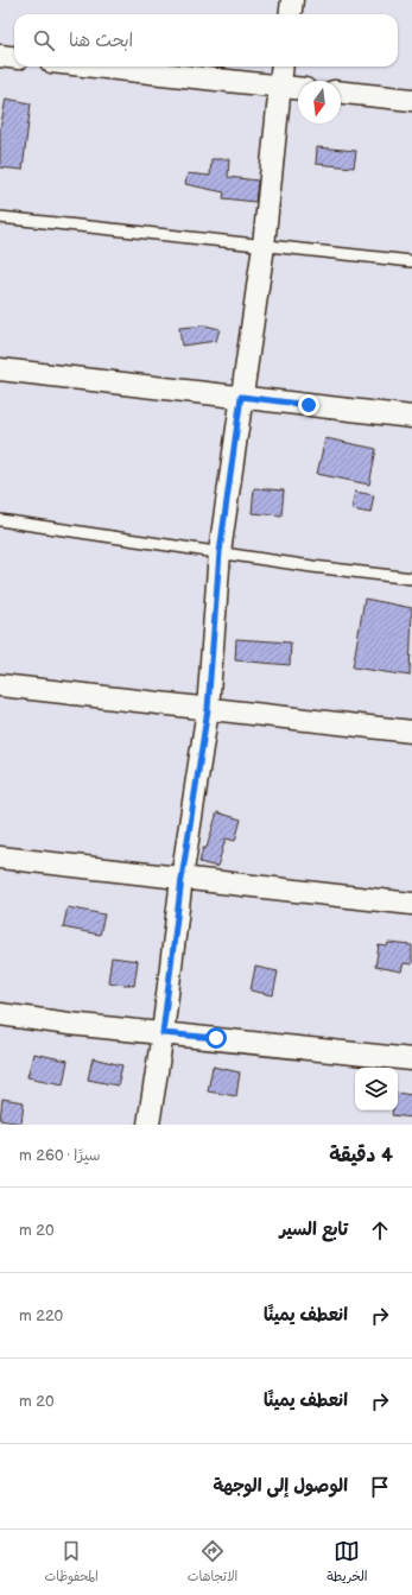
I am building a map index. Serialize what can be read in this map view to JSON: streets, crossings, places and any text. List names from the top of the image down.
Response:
{
  "north": "bottom",
  "page": {
    "search": "ابحث هنا",
    "heading": ["4 دقيقة", "سيرًا · 260 m"],
    "list": [
      ["تابع السير", "20 m"],
      ["انعطف يمينًا", "220 m"],
      ["انعطف يمينًا", "20 m"],
      "الوصول إلى الوجهة"
    ],
    "nav": ["الخريطة", "الاتجاهات", "المحفوظات"]
  }
}
